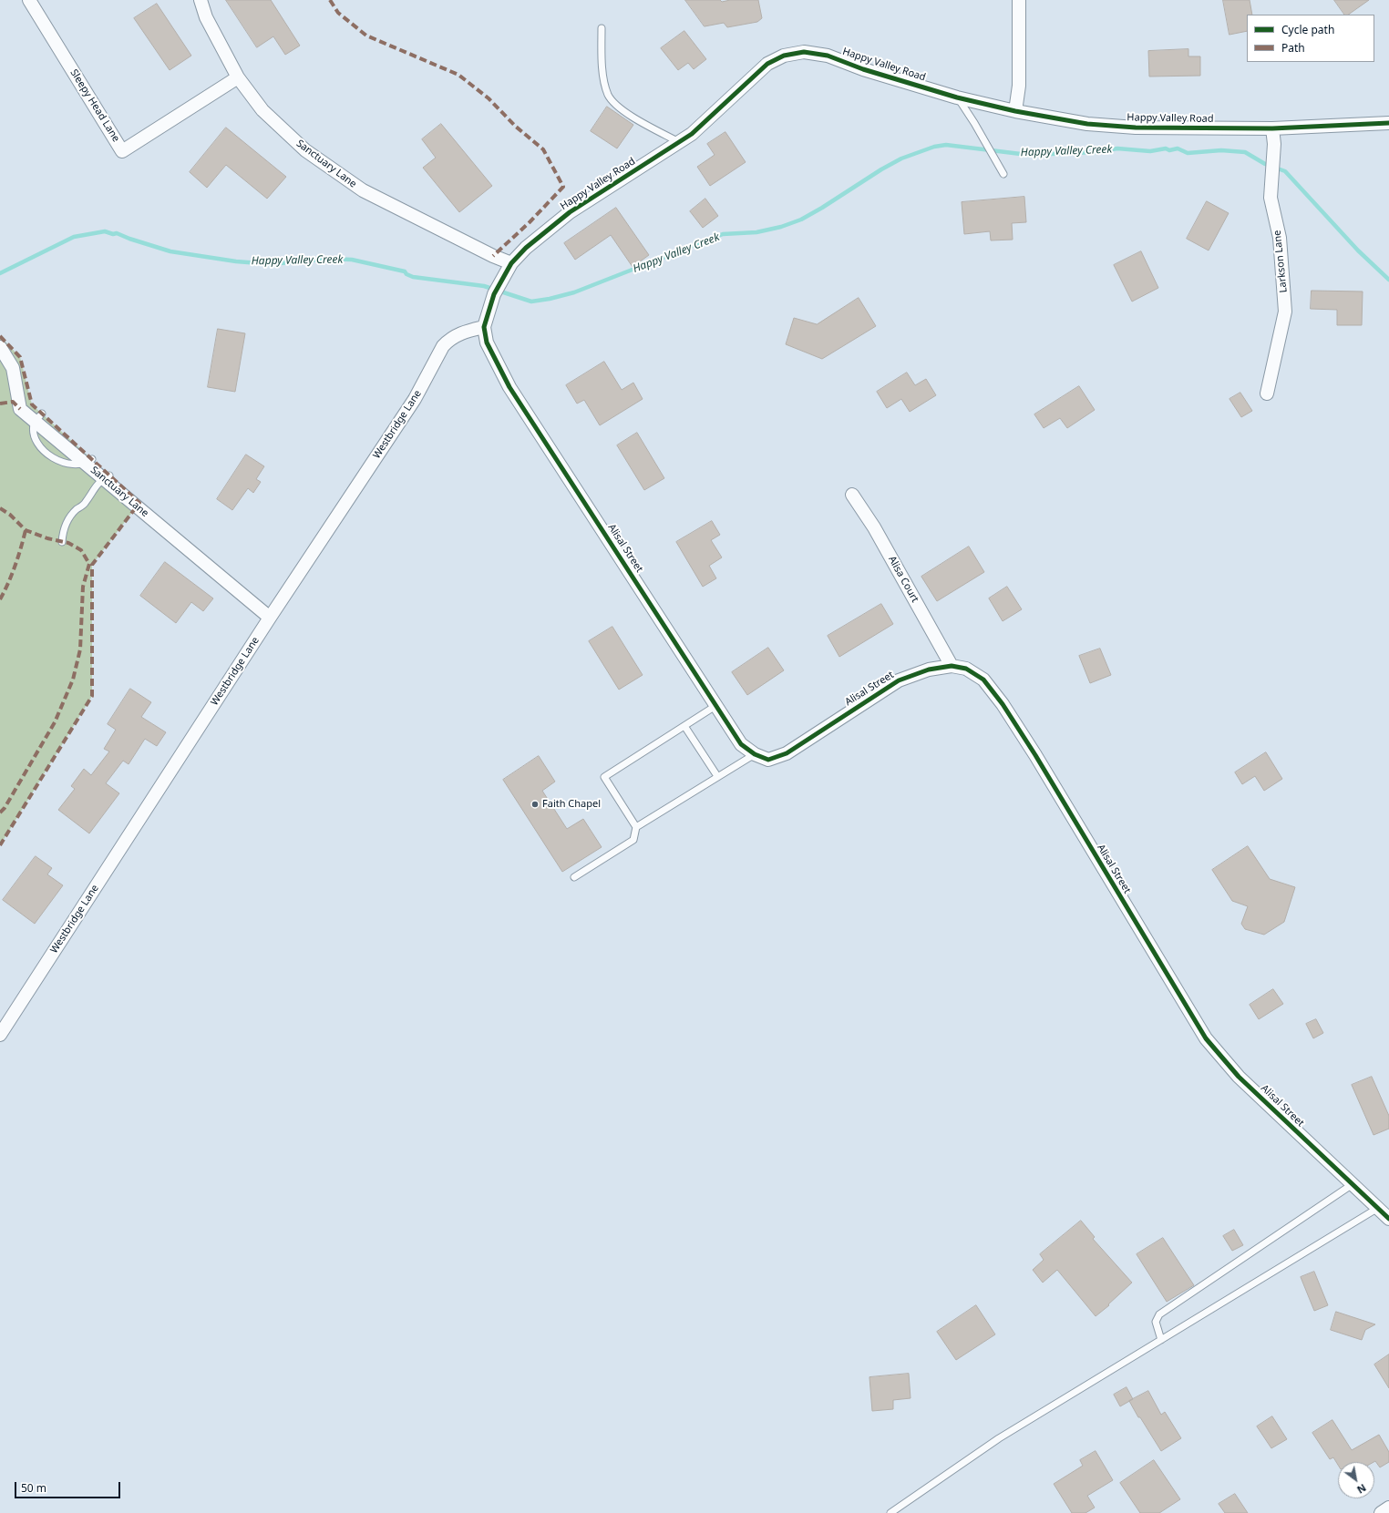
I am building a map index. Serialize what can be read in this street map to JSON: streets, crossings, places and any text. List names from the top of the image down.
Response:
{
  "streets": {
    "street": [
      "Happy Valley Road",
      "Sleepy Head Lane",
      "Sanctuary Lane",
      "Larkson Lane",
      "Westbridge Lane",
      "Alisal Street",
      "Alisa Court"
    ]
  },
  "crossings": [
    ["Happy Valley Road", "Sanctuary Lane"],
    ["Happy Valley Road", "Larkson Lane"],
    ["Happy Valley Road", "Westbridge Lane"],
    ["Happy Valley Road", "Alisal Street"],
    ["Sleepy Head Lane", "Sanctuary Lane"],
    ["Sanctuary Lane", "Westbridge Lane"],
    ["Westbridge Lane", "Alisal Street"],
    ["Alisal Street", "Alisa Court"]
  ],
  "water": ["Happy Valley Creek"],
  "places": ["Faith Chapel"],
  "legend": ["Cycle path", "Path"],
  "scale_bar": "50 m",
  "north": "bottom right"
}
